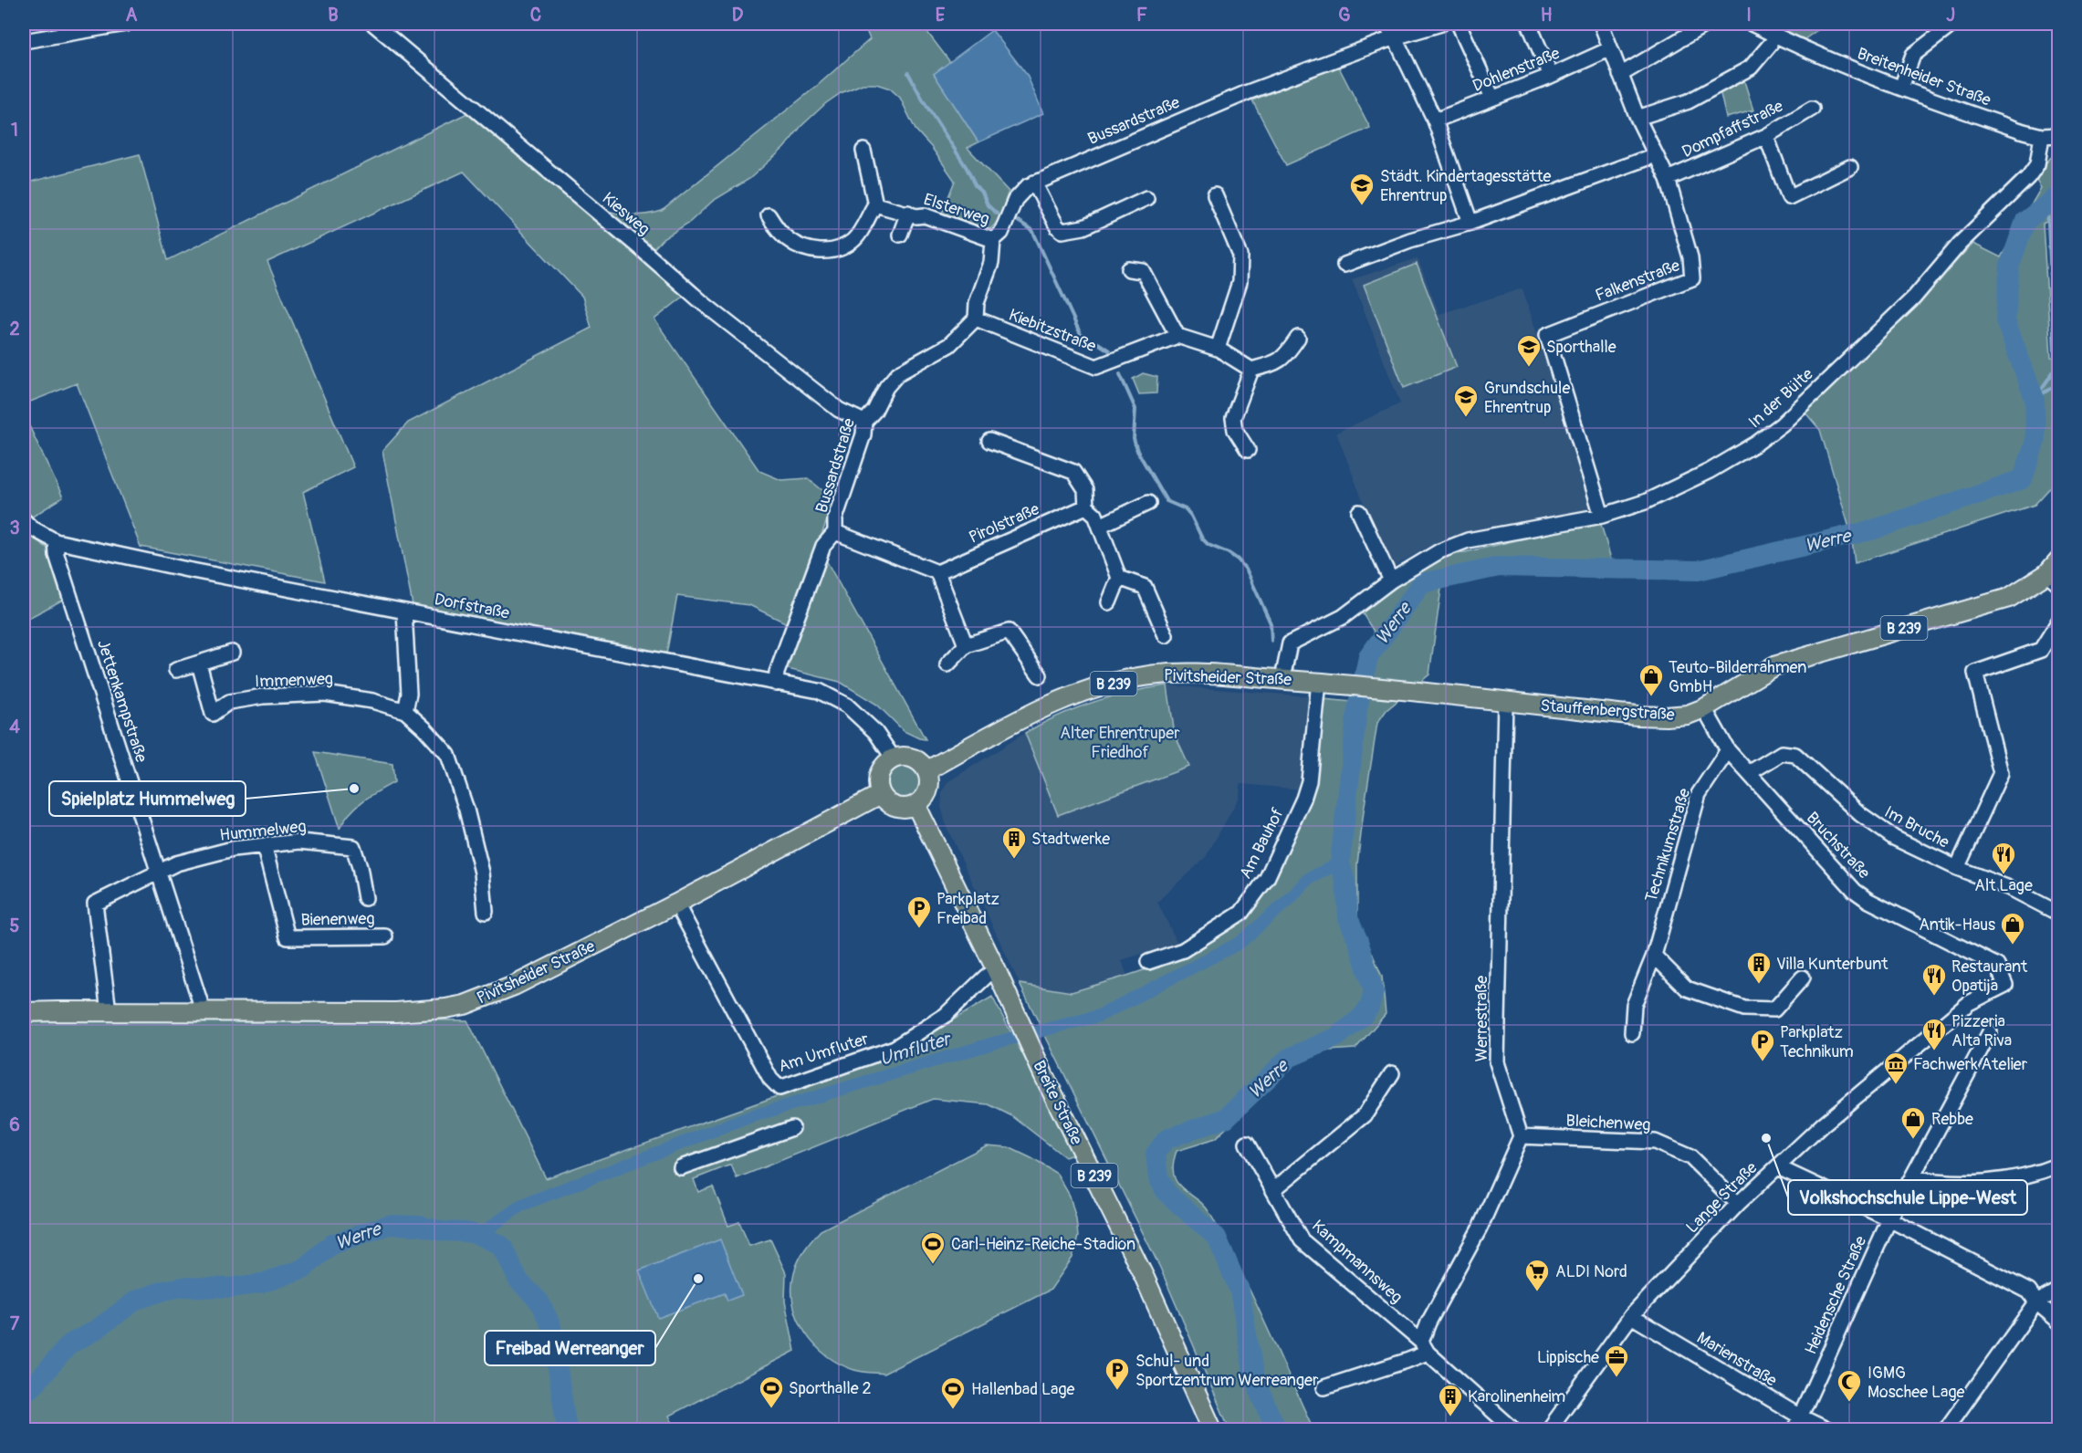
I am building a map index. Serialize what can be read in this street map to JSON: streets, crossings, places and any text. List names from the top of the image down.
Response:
{
  "streets": {
    "main road": [
      "B 239",
      "Pivitsheider Straße",
      "Stauffenbergstraße",
      "Breite Straße"
    ],
    "street": [
      "Dohlenstraße",
      "Breitenheider Straße",
      "Bussardstraße",
      "Dompfaffstraße",
      "Elsterweg",
      "Kiesweg",
      "Falkenstraße",
      "Kiebitzstraße",
      "In der Bülte",
      "Pirolstraße",
      "Dorfstraße",
      "Immenweg",
      "Jettenkampstraße",
      "Im Bruche",
      "Hummelweg",
      "Am Bauhof",
      "Technikumstraße",
      "Bruchstraße",
      "Bienenweg",
      "Werrestraße",
      "Am Umfluter",
      "Bleichenweg",
      "Lange Straße",
      "Kampmannsweg",
      "Heidensche Straße",
      "Marienstraße"
    ]
  },
  "crossings": [
    ["Dohlenstraße", "Falkenstraße"],
    ["Breitenheider Straße", "In der Bülte"],
    ["Bussardstraße", "Elsterweg"],
    ["Bussardstraße", "Kiesweg"],
    ["Bussardstraße", "Kiebitzstraße"],
    ["Bussardstraße", "Dorfstraße"],
    ["Dompfaffstraße", "Falkenstraße"],
    ["Falkenstraße", "In der Bülte"],
    ["In der Bülte", "Pivitsheider Straße"],
    ["Dorfstraße", "Pivitsheider Straße"],
    ["Dorfstraße", "Jettenkampstraße"],
    ["Dorfstraße", "Breite Straße"],
    ["Pivitsheider Straße", "Jettenkampstraße"],
    ["Pivitsheider Straße", "Stauffenbergstraße"],
    ["Pivitsheider Straße", "Am Bauhof"],
    ["Pivitsheider Straße", "Am Umfluter"],
    ["Pivitsheider Straße", "Breite Straße"],
    ["Jettenkampstraße", "Hummelweg"],
    ["Stauffenbergstraße", "Am Bauhof"],
    ["Stauffenbergstraße", "Bruchstraße"],
    ["Stauffenbergstraße", "Werrestraße"],
    ["Im Bruche", "Bruchstraße"],
    ["Hummelweg", "Bienenweg"],
    ["Technikumstraße", "Bruchstraße"],
    ["Bruchstraße", "Lange Straße"],
    ["Werrestraße", "Bleichenweg"],
    ["Am Umfluter", "Breite Straße"],
    ["Bleichenweg", "Lange Straße"],
    ["Lange Straße", "Marienstraße"],
    ["Heidensche Straße", "Marienstraße"]
  ],
  "water": ["Werre", "Umfluter"],
  "parks": ["Alter Ehrentruper Friedhof"],
  "places": {
    "school or university": ["Städt. Kindertagesstätte Ehrentrup", "Sporthalle", "Grundschule Ehrentrup"],
    "shop": ["Teuto-Bilderrahmen GmbH", "Antik-Haus", "Rebbe"],
    "other": ["Spielplatz Hummelweg", "Volkshochschule Lippe-West", "Freibad Werreanger"],
    "building": ["Stadtwerke", "Villa Kunterbunt", "Karolinenheim"],
    "restaurant": ["Alt Lage", "Restaurant Opatija", "Pizzeria Alta Riva"],
    "parking": ["Parkplatz Freibad", "Parkplatz Technikum", "Schul- und Sportzentrum Werreanger"],
    "museum": ["Fachwerk Atelier"],
    "sports": ["Carl-Heinz-Reiche-Stadion", "Sporthalle 2", "Hallenbad Lage"],
    "supermarket": ["ALDI Nord"],
    "office": ["Lippische"],
    "mosque": ["IGMG Moschee Lage"]
  },
  "grid": {
    "columns": [
      "A",
      "B",
      "C",
      "D",
      "E",
      "F",
      "G",
      "H",
      "I",
      "J"
    ],
    "rows": [
      "1",
      "2",
      "3",
      "4",
      "5",
      "6",
      "7"
    ]
  }
}
